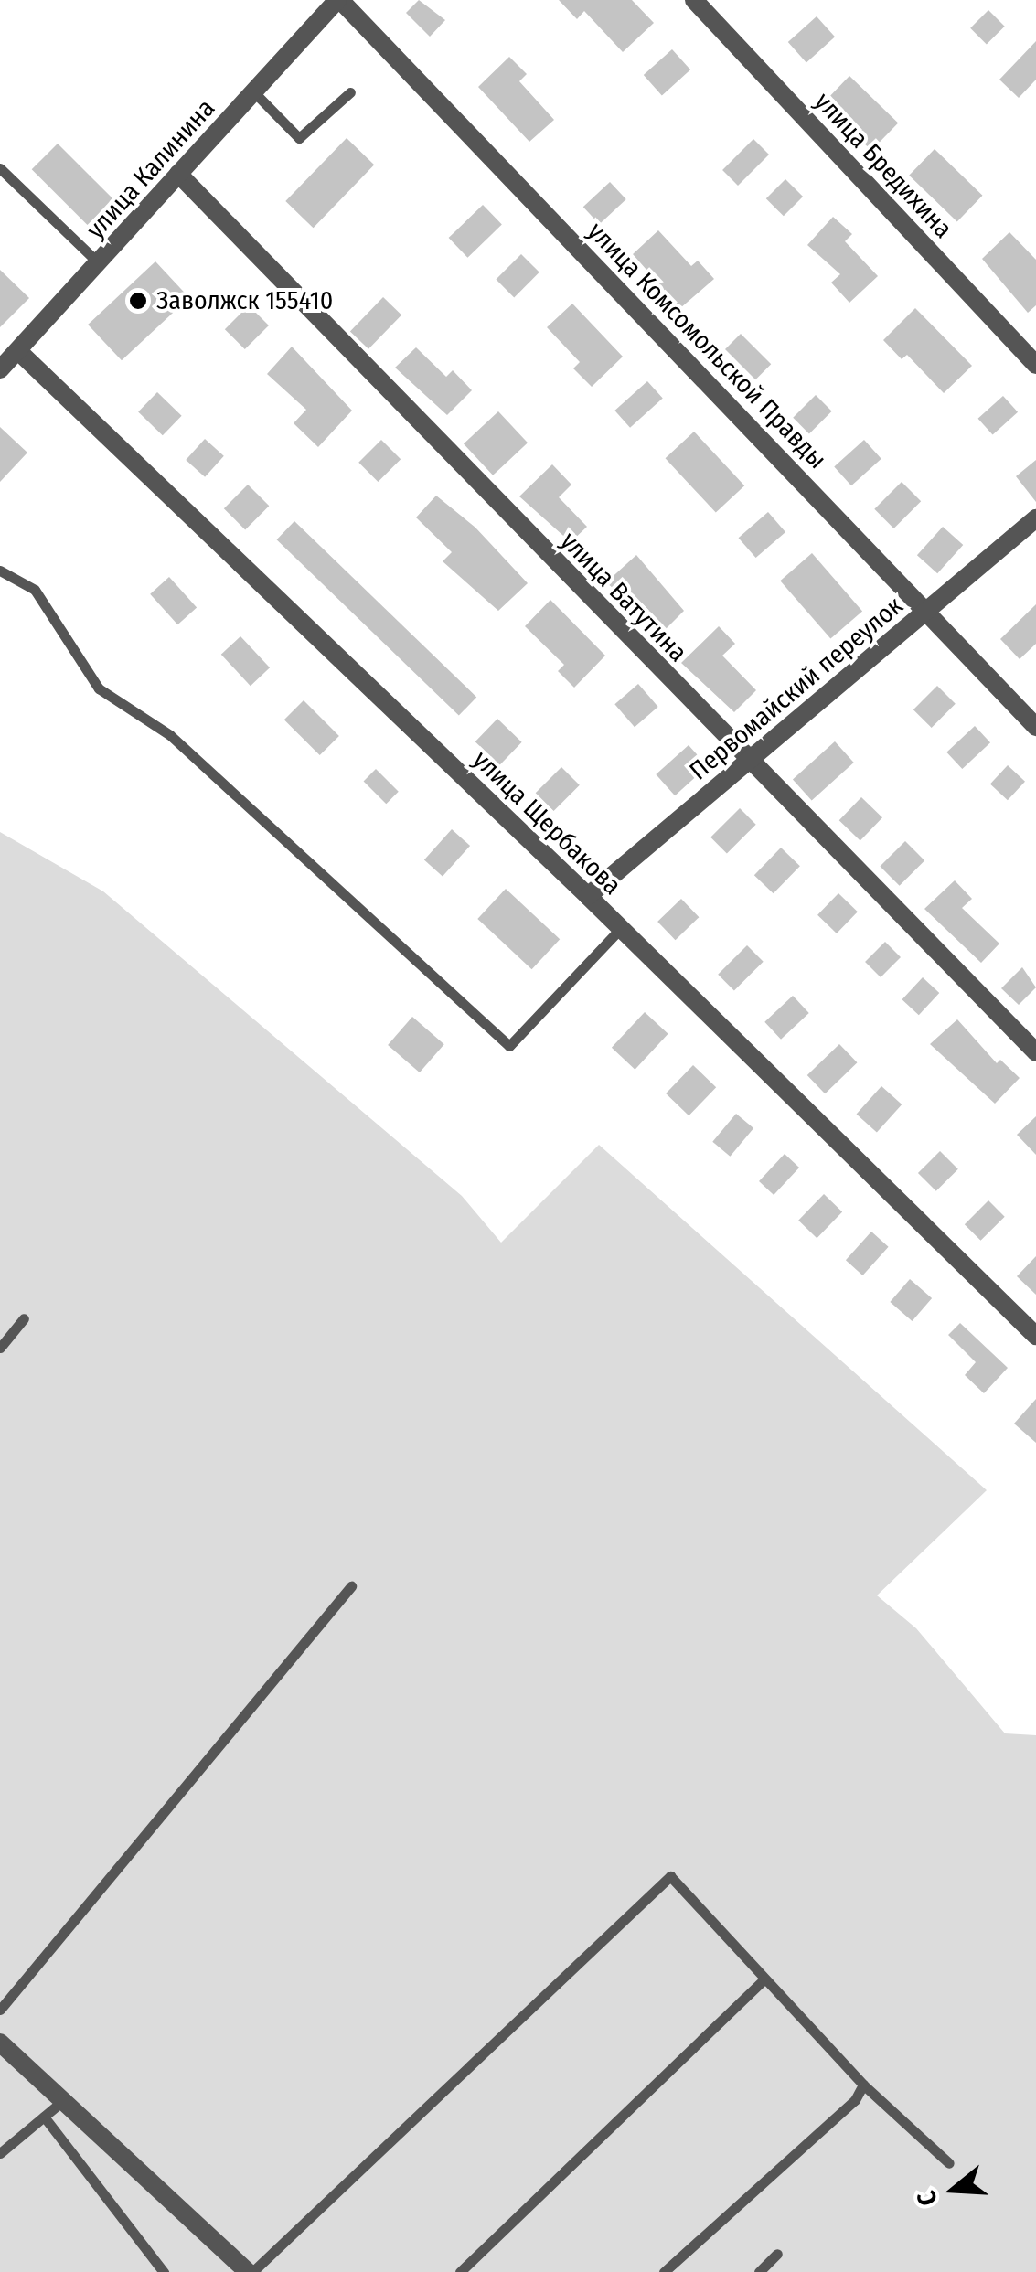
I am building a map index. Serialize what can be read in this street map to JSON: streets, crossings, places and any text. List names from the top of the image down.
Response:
{
  "streets": {
    "street": [
      "улица Бредихина",
      "улица Калинина",
      "улица Комсомольской Правды",
      "улица Ватутина",
      "Первомайский переулок",
      "улица Щербакова"
    ]
  },
  "crossings": [
    ["улица Калинина", "улица Комсомольской Правды"],
    ["улица Калинина", "улица Ватутина"],
    ["улица Калинина", "улица Щербакова"],
    ["улица Комсомольской Правды", "Первомайский переулок"],
    ["улица Ватутина", "Первомайский переулок"],
    ["Первомайский переулок", "улица Щербакова"]
  ],
  "places": ["Заволжск 155410"],
  "north": "left"
}
